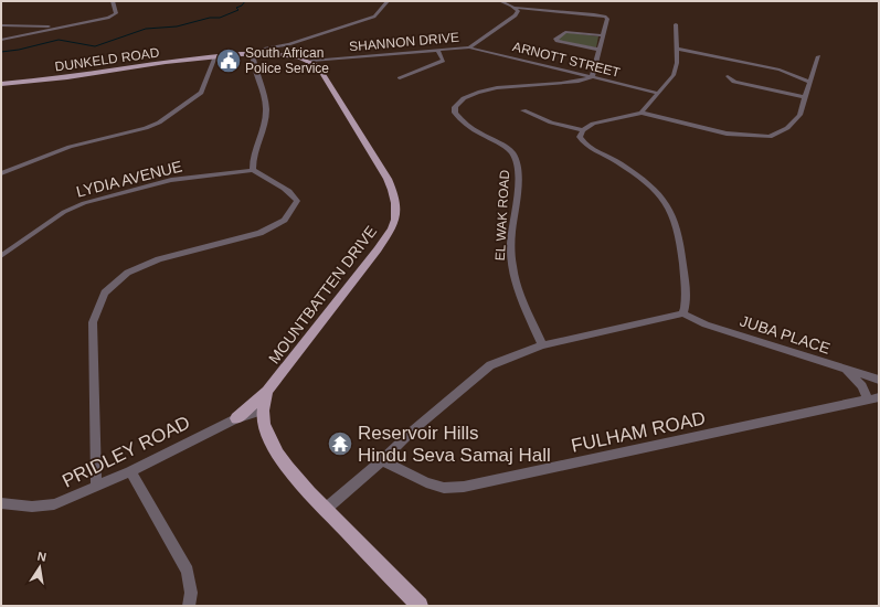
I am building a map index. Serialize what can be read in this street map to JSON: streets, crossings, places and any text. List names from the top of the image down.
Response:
{
  "streets": {
    "main road": ["DUNKELD ROAD", "MOUNTBATTEN DRIVE"],
    "street": [
      "SHANNON DRIVE",
      "ARNOTT STREET",
      "LYDIA AVENUE",
      "EL WAK ROAD",
      "JUBA PLACE",
      "FULHAM ROAD",
      "PRIDLEY ROAD"
    ]
  },
  "crossings": [
    ["SHANNON DRIVE", "ARNOTT STREET"],
    ["SHANNON DRIVE", "MOUNTBATTEN DRIVE"],
    ["ARNOTT STREET", "EL WAK ROAD"],
    ["MOUNTBATTEN DRIVE", "PRIDLEY ROAD"]
  ],
  "places": {
    "public building": ["South African Police Service"],
    "temple": ["Reservoir Hills Hindu Seva Samaj Hall"]
  },
  "north": "top"
}
